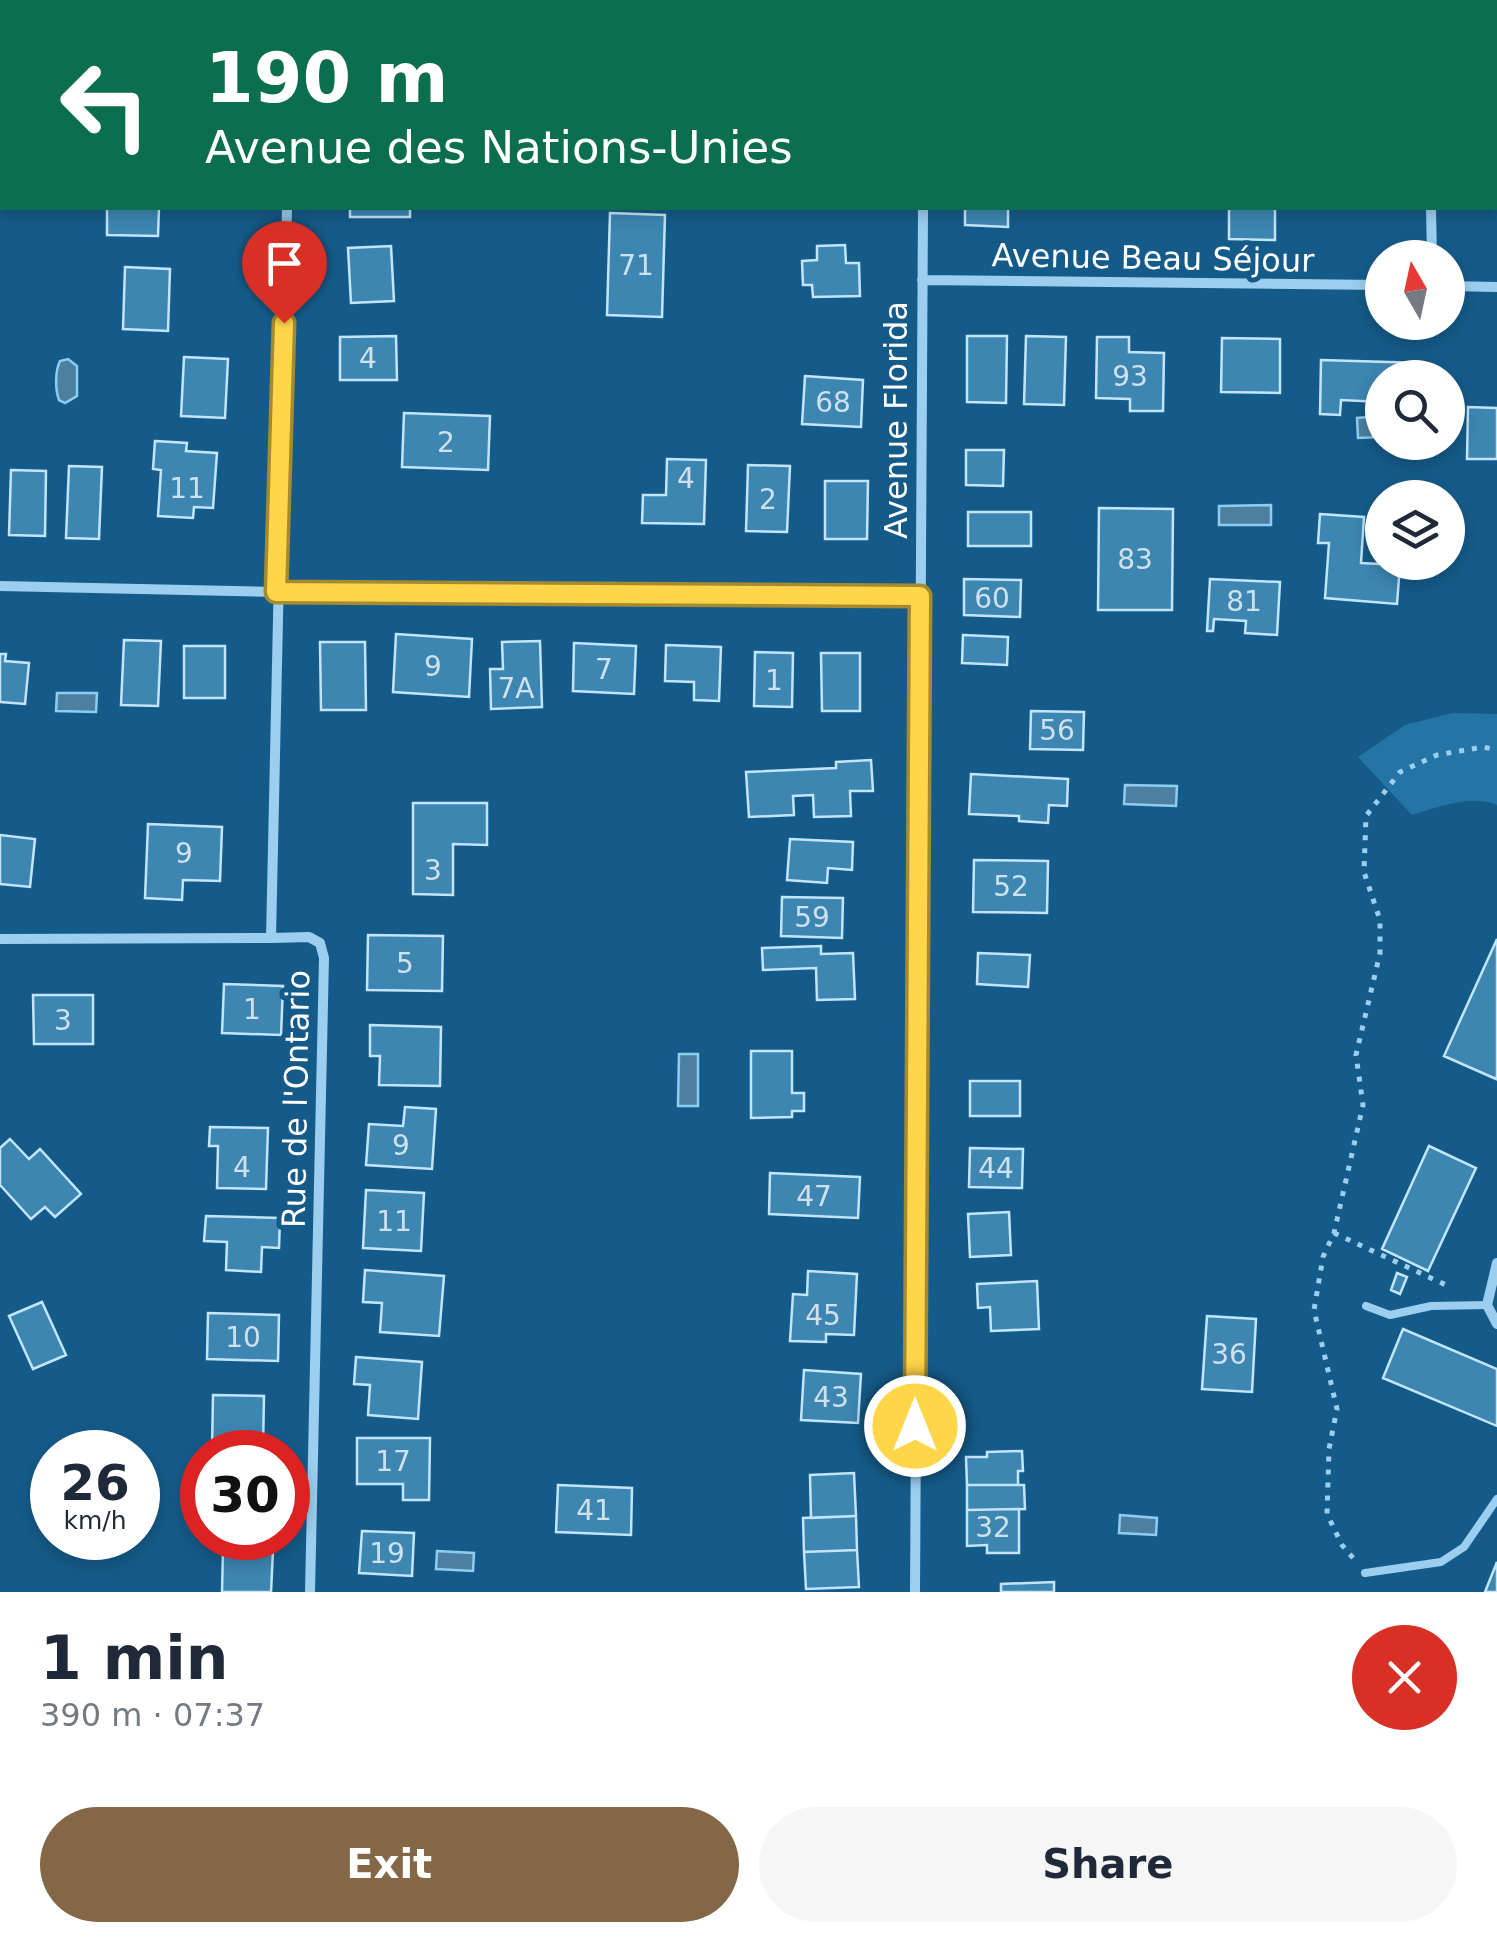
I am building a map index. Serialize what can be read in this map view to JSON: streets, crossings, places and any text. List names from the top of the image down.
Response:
{
  "streets": {
    "street": ["Avenue Beau Séjour", "Avenue Florida", "Rue de l'Ontario"]
  },
  "crossings": [
    ["Avenue Beau Séjour", "Avenue Florida"]
  ],
  "house_numbers": [
    "71",
    "4",
    "93",
    "68",
    "2",
    "4",
    "11",
    "2",
    "83",
    "60",
    "81",
    "9",
    "7",
    "1",
    "7A",
    "56",
    "9",
    "3",
    "52",
    "59",
    "5",
    "1",
    "3",
    "9",
    "4",
    "44",
    "47",
    "11",
    "45",
    "10",
    "36",
    "43",
    "17",
    "41",
    "32",
    "19"
  ],
  "north": "top",
  "page": {
    "turn": ["190 m", "Avenue des Nations-Unies"],
    "speed": "26 km/h",
    "limit": "30",
    "heading": ["1 min", "390 m · 07:37"],
    "buttons": ["Exit", "Share"]
  }
}
